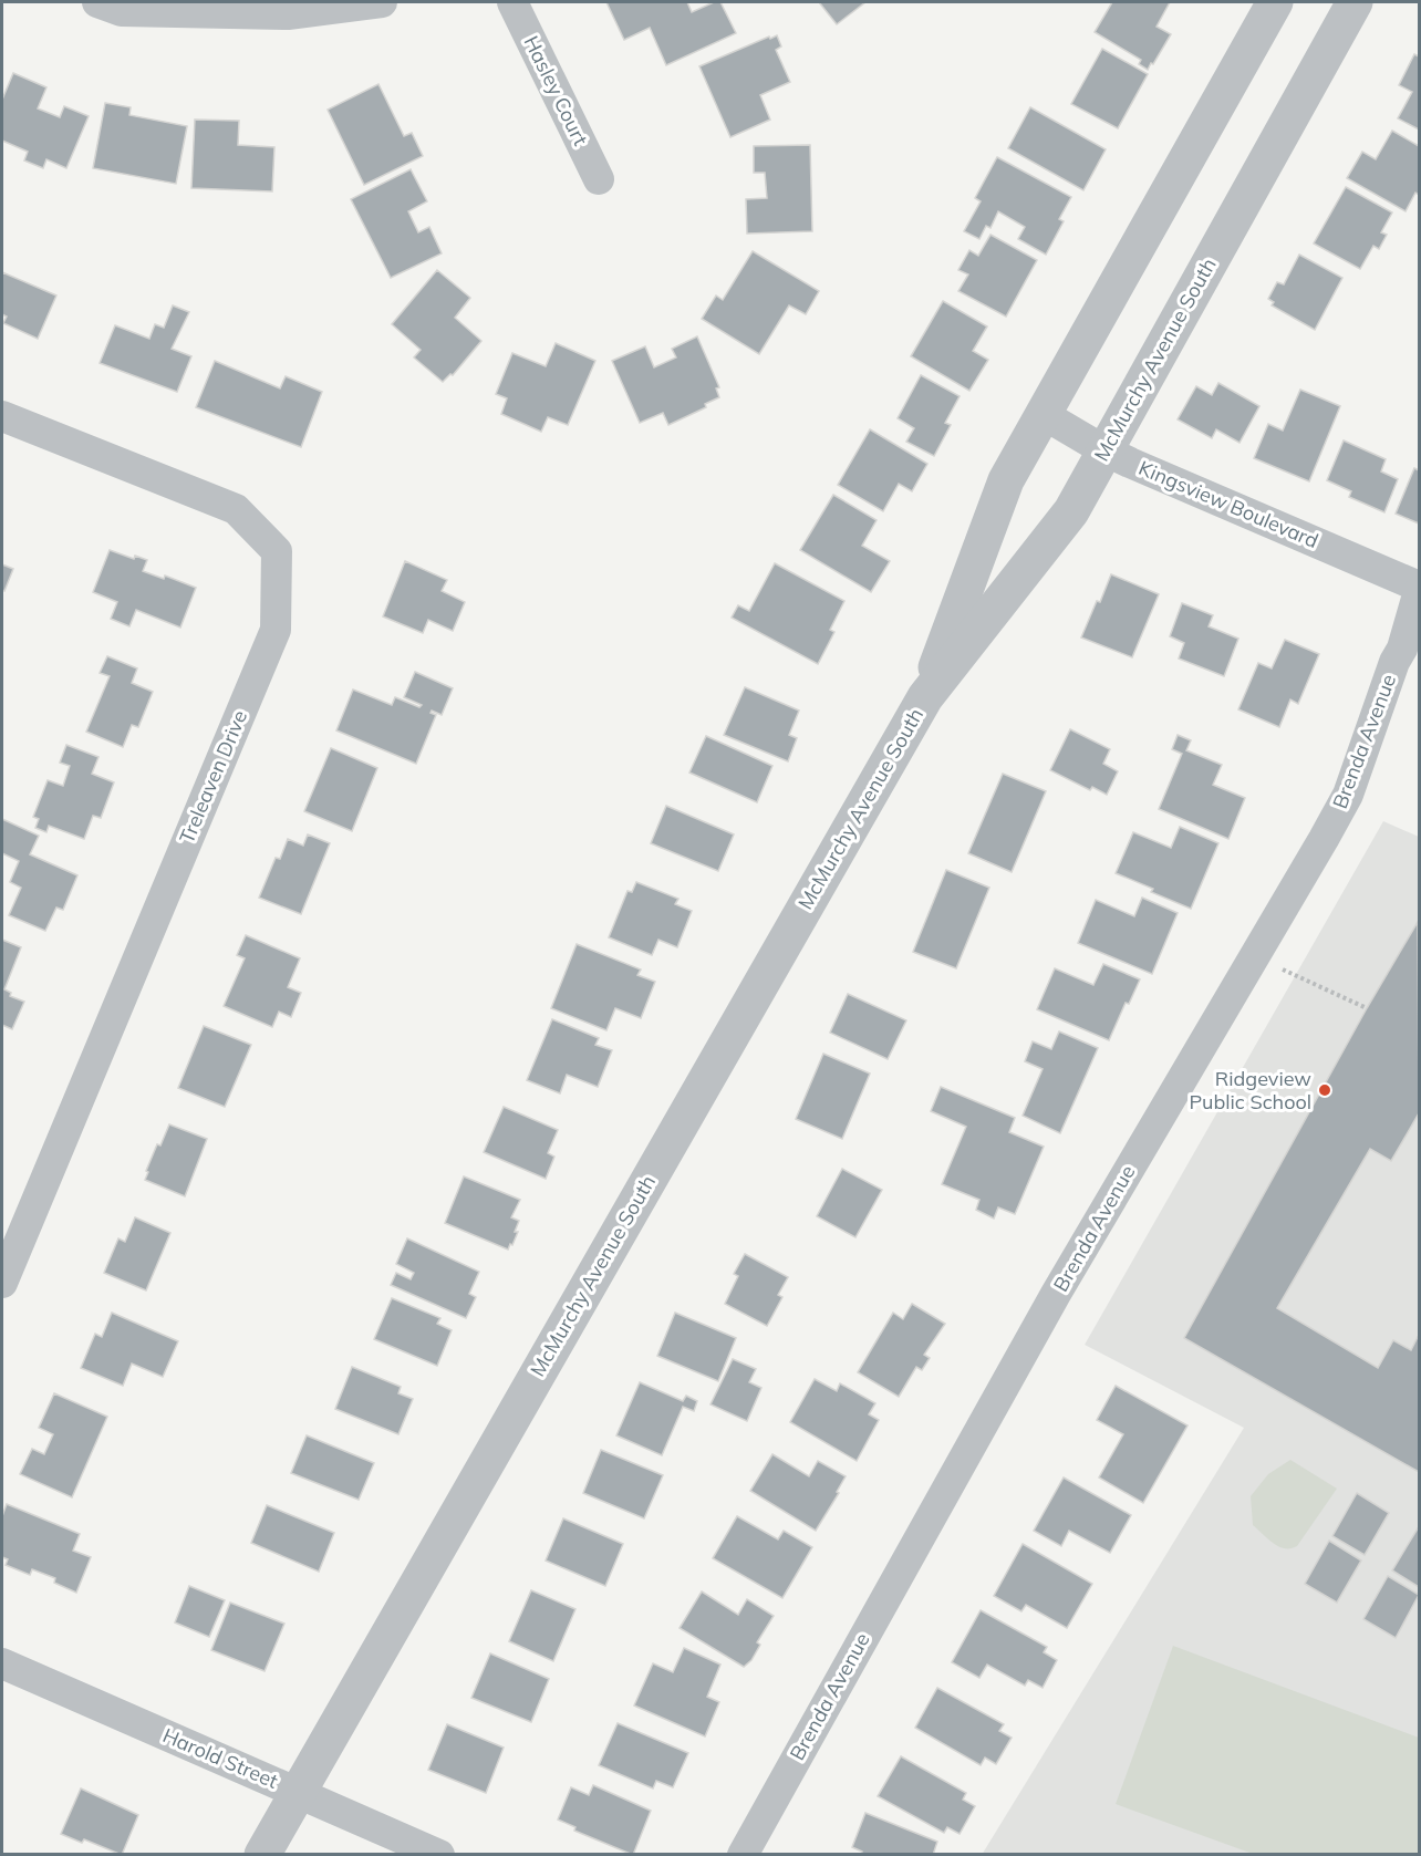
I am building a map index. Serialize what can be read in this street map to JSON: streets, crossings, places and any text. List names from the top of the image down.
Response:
{
  "streets": {
    "street": [
      "Hasley Court",
      "McMurchy Avenue South",
      "Kingsview Boulevard",
      "Brenda Avenue",
      "Treleaven Drive",
      "Harold Street"
    ]
  },
  "crossings": [
    ["McMurchy Avenue South", "Kingsview Boulevard"],
    ["McMurchy Avenue South", "Harold Street"],
    ["Kingsview Boulevard", "Brenda Avenue"]
  ],
  "places": ["Ridgeview Public School"]
}
